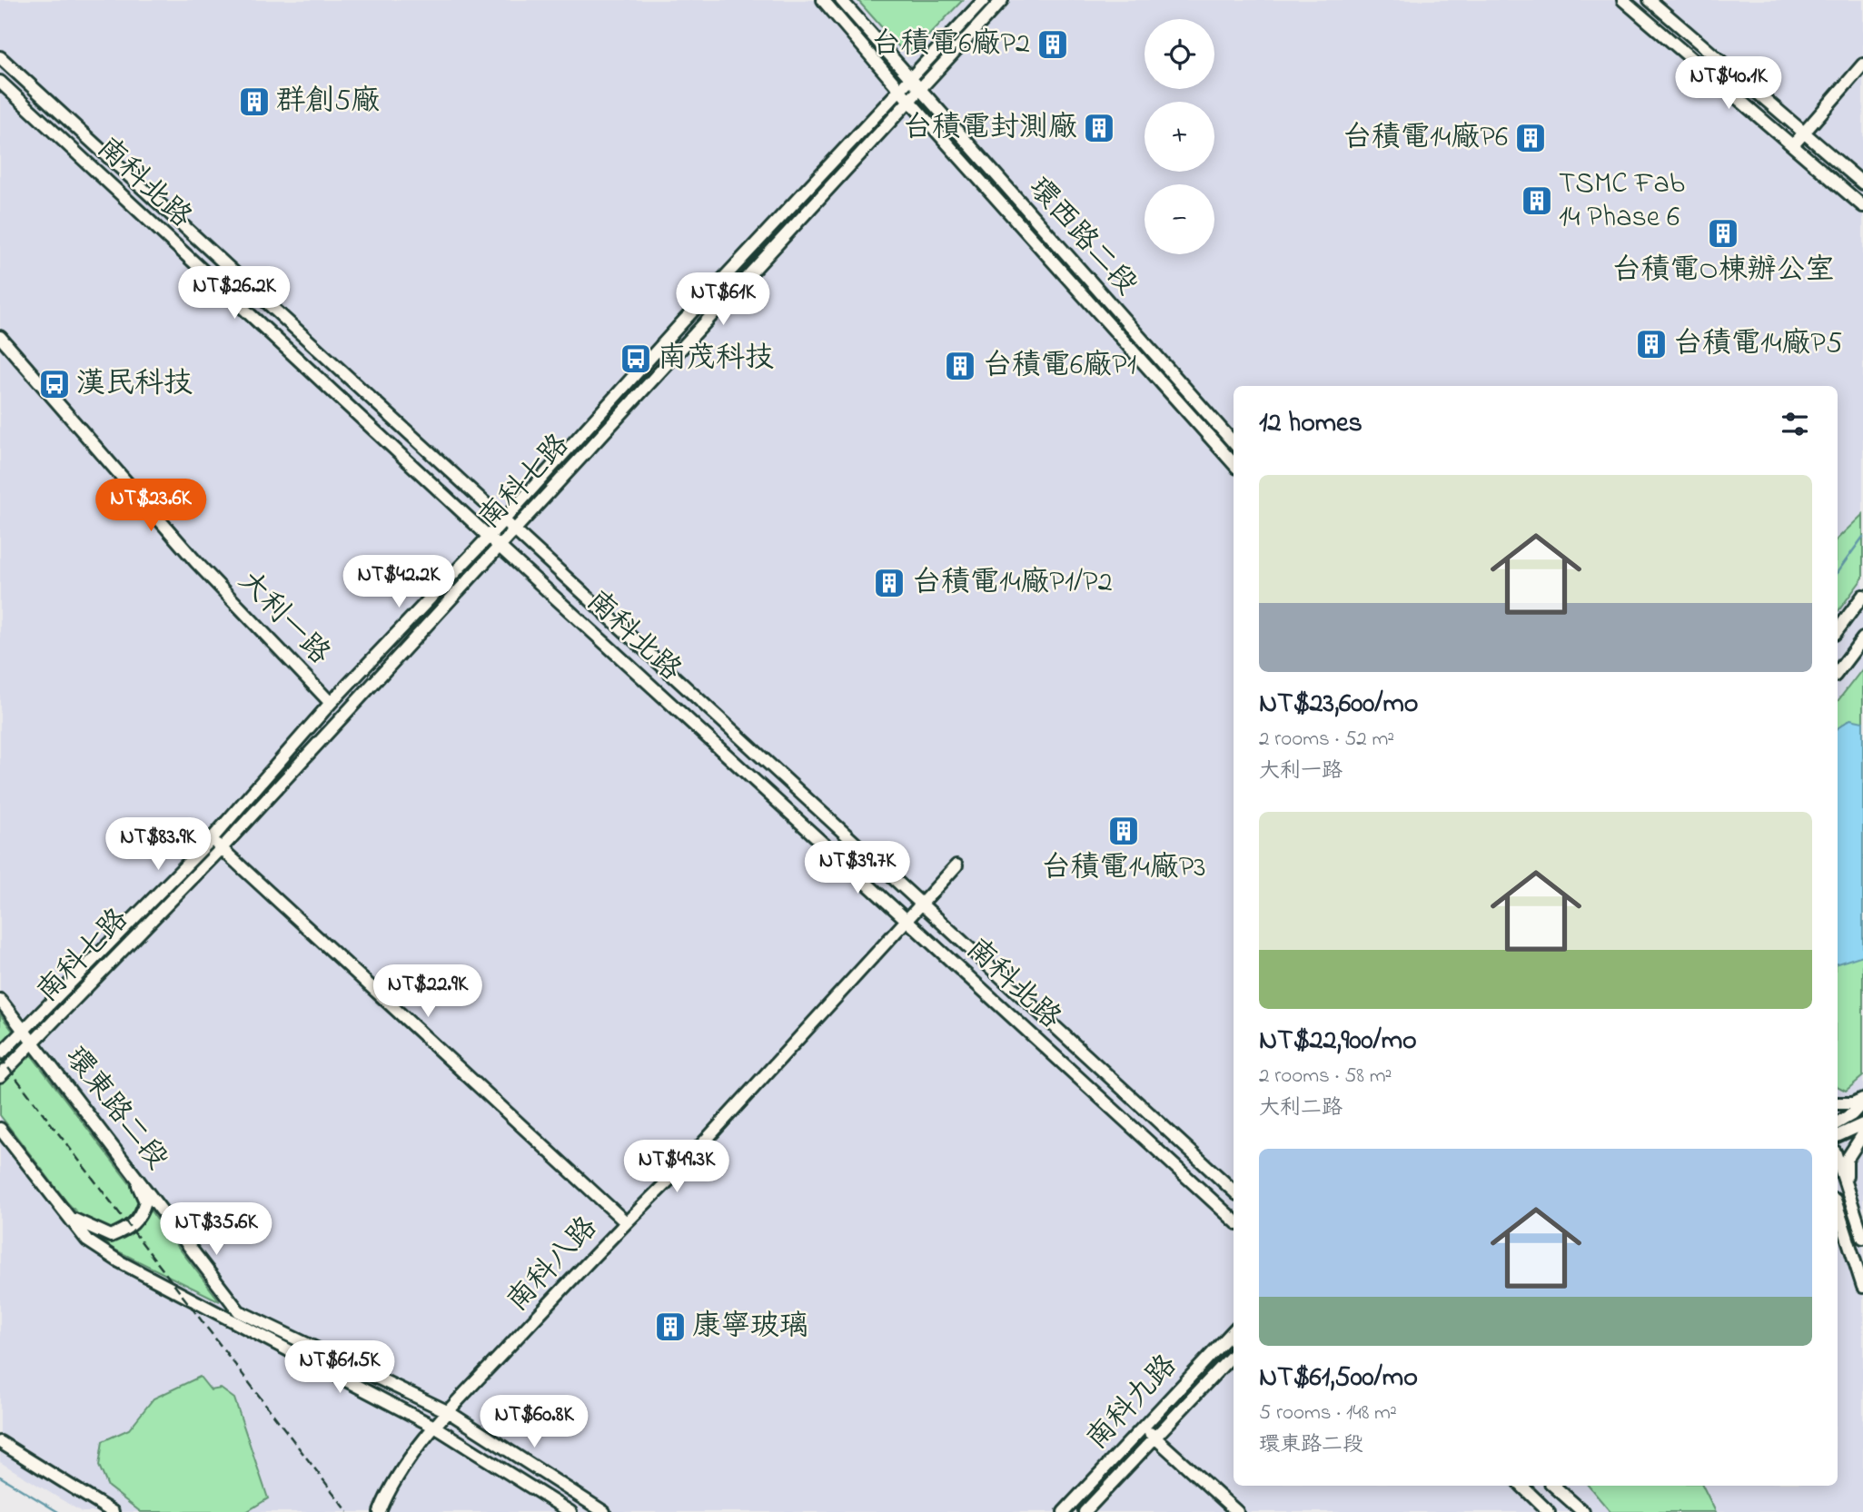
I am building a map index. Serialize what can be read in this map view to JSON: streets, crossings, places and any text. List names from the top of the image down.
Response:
{
  "streets": {
    "street": [
      "南科北路",
      "環西路二段",
      "南科七路",
      "大利一路",
      "環東路二段",
      "南科八路",
      "南科九路"
    ]
  },
  "crossings": [
    ["南科北路", "南科七路"],
    ["南科北路", "南科八路"],
    ["環西路二段", "南科七路"],
    ["南科七路", "大利一路"],
    ["南科七路", "環東路二段"],
    ["環東路二段", "南科八路"]
  ],
  "places": {
    "building": [
      "台積電6廠P2",
      "群創5廠",
      "台積電封測廠",
      "台積電14廠P6",
      "TSMC Fab 14 Phase 6",
      "台積電O棟辦公室",
      "台積電14廠P5",
      "台積電6廠P1",
      "台積電14廠P1/P2",
      "台積電14廠P3",
      "康寧玻璃"
    ],
    "bus stop": ["南茂科技", "漢民科技"]
  },
  "page": {
    "map_buttons": ["+", "−"],
    "price": [
      "NT$40.1K",
      "NT$26.2K",
      "NT$61K",
      "NT$23.6K",
      "NT$42.2K",
      "NT$83.9K",
      "NT$39.7K",
      "NT$22.9K",
      "NT$49.3K",
      "NT$35.6K",
      "NT$61.5K",
      "NT$60.8K"
    ],
    "heading": "12 homes",
    "list": [
      {
        "name": "NT$23,600/mo",
        "note": "2 rooms · 52 m² · 大利一路"
      },
      {
        "name": "NT$22,900/mo",
        "note": "2 rooms · 58 m² · 大利二路"
      },
      {
        "name": "NT$61,500/mo",
        "note": "5 rooms · 148 m² · 環東路二段"
      }
    ]
  }
}
